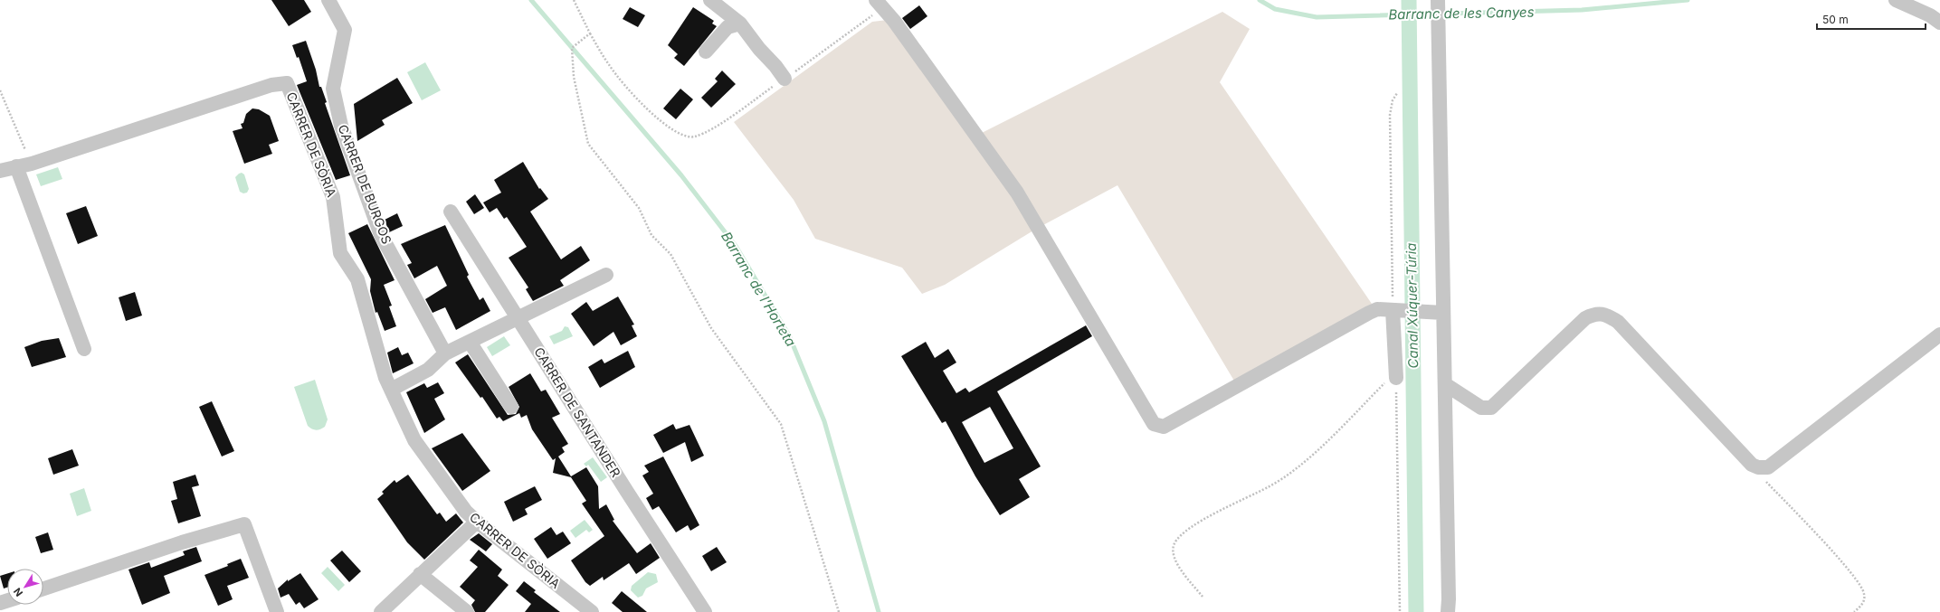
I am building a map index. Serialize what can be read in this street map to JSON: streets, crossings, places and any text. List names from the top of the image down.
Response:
{
  "streets": {
    "street": ["CARRER DE SÒRIA", "CARRER DE BURGOS", "CARRER DE SANTANDER"]
  },
  "water": ["Barranc de les Canyes", "Barranc de l'Horteta", "Canal Xúquer-Túria"],
  "scale_bar": "50 m",
  "north": "bottom left"
}
